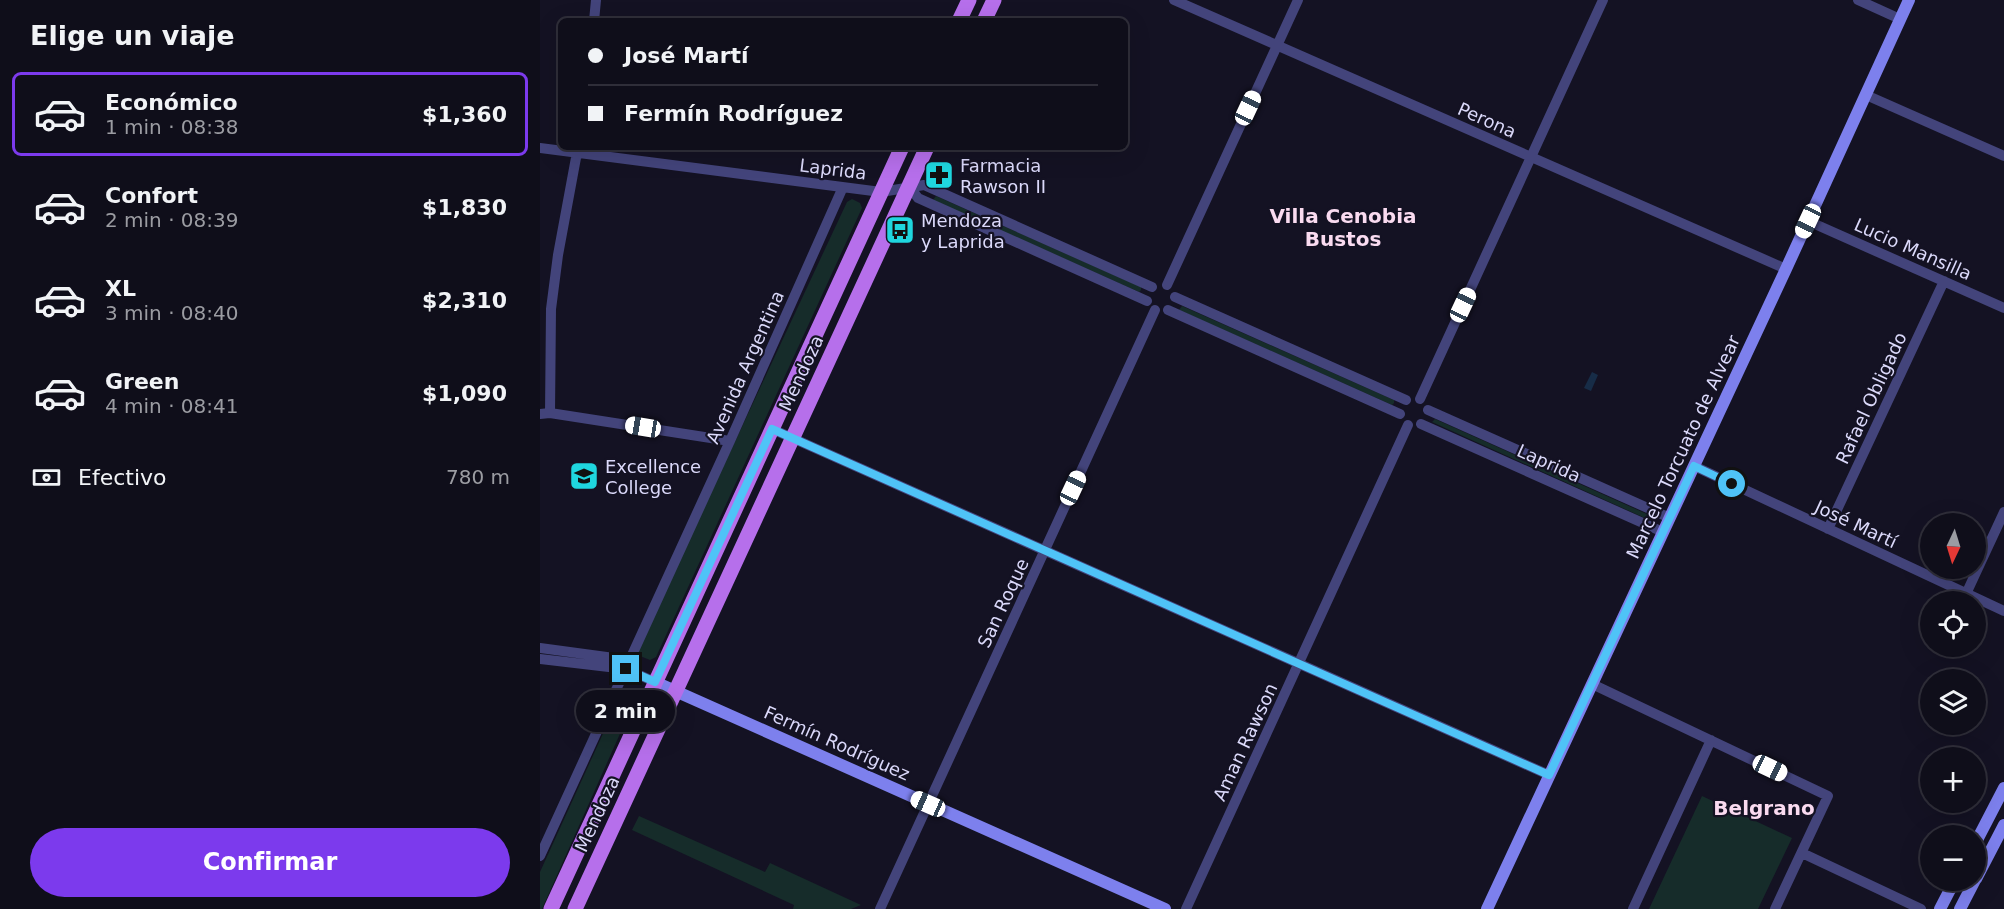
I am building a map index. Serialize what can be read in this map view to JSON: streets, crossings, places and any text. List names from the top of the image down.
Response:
{
  "streets": {
    "main road": ["Mendoza"],
    "street": [
      "Perona",
      "Laprida",
      "Lucio Mansilla",
      "Avenida Argentina",
      "Rafael Obligado",
      "Marcelo Torcuato de Alvear",
      "José Martí",
      "San Roque",
      "Aman Rawson",
      "Fermín Rodríguez"
    ]
  },
  "crossings": [
    ["Perona", "Marcelo Torcuato de Alvear"],
    ["Laprida", "Avenida Argentina"],
    ["Laprida", "Mendoza"],
    ["Laprida", "Marcelo Torcuato de Alvear"],
    ["Laprida", "San Roque"],
    ["Laprida", "Aman Rawson"],
    ["Lucio Mansilla", "Rafael Obligado"],
    ["Lucio Mansilla", "Marcelo Torcuato de Alvear"],
    ["Avenida Argentina", "Fermín Rodríguez"],
    ["Mendoza", "Fermín Rodríguez"],
    ["Rafael Obligado", "José Martí"],
    ["Marcelo Torcuato de Alvear", "José Martí"],
    ["San Roque", "Fermín Rodríguez"]
  ],
  "districts": ["Villa Cenobia Bustos", "Belgrano"],
  "places": {
    "pharmacy": ["Farmacia Rawson II"],
    "bus stop": ["Mendoza y Laprida"],
    "school or university": ["Excellence College"]
  },
  "north": "bottom",
  "page": {
    "heading": "Elige un viaje",
    "banner": ["José Martí", "Fermín Rodríguez"],
    "list": [
      {
        "name": "Económico",
        "note": "1 min · 08:38",
        "value": "$1,360"
      },
      {
        "name": "Confort",
        "note": "2 min · 08:39",
        "value": "$1,830"
      },
      {
        "name": "XL",
        "note": "3 min · 08:40",
        "value": "$2,310"
      },
      {
        "name": "Green",
        "note": "4 min · 08:41",
        "value": "$1,090"
      }
    ],
    "pay": ["Efectivo", "780 m"],
    "map_buttons": ["+", "−"],
    "bubble": "2 min",
    "buttons": "Confirmar"
  }
}
